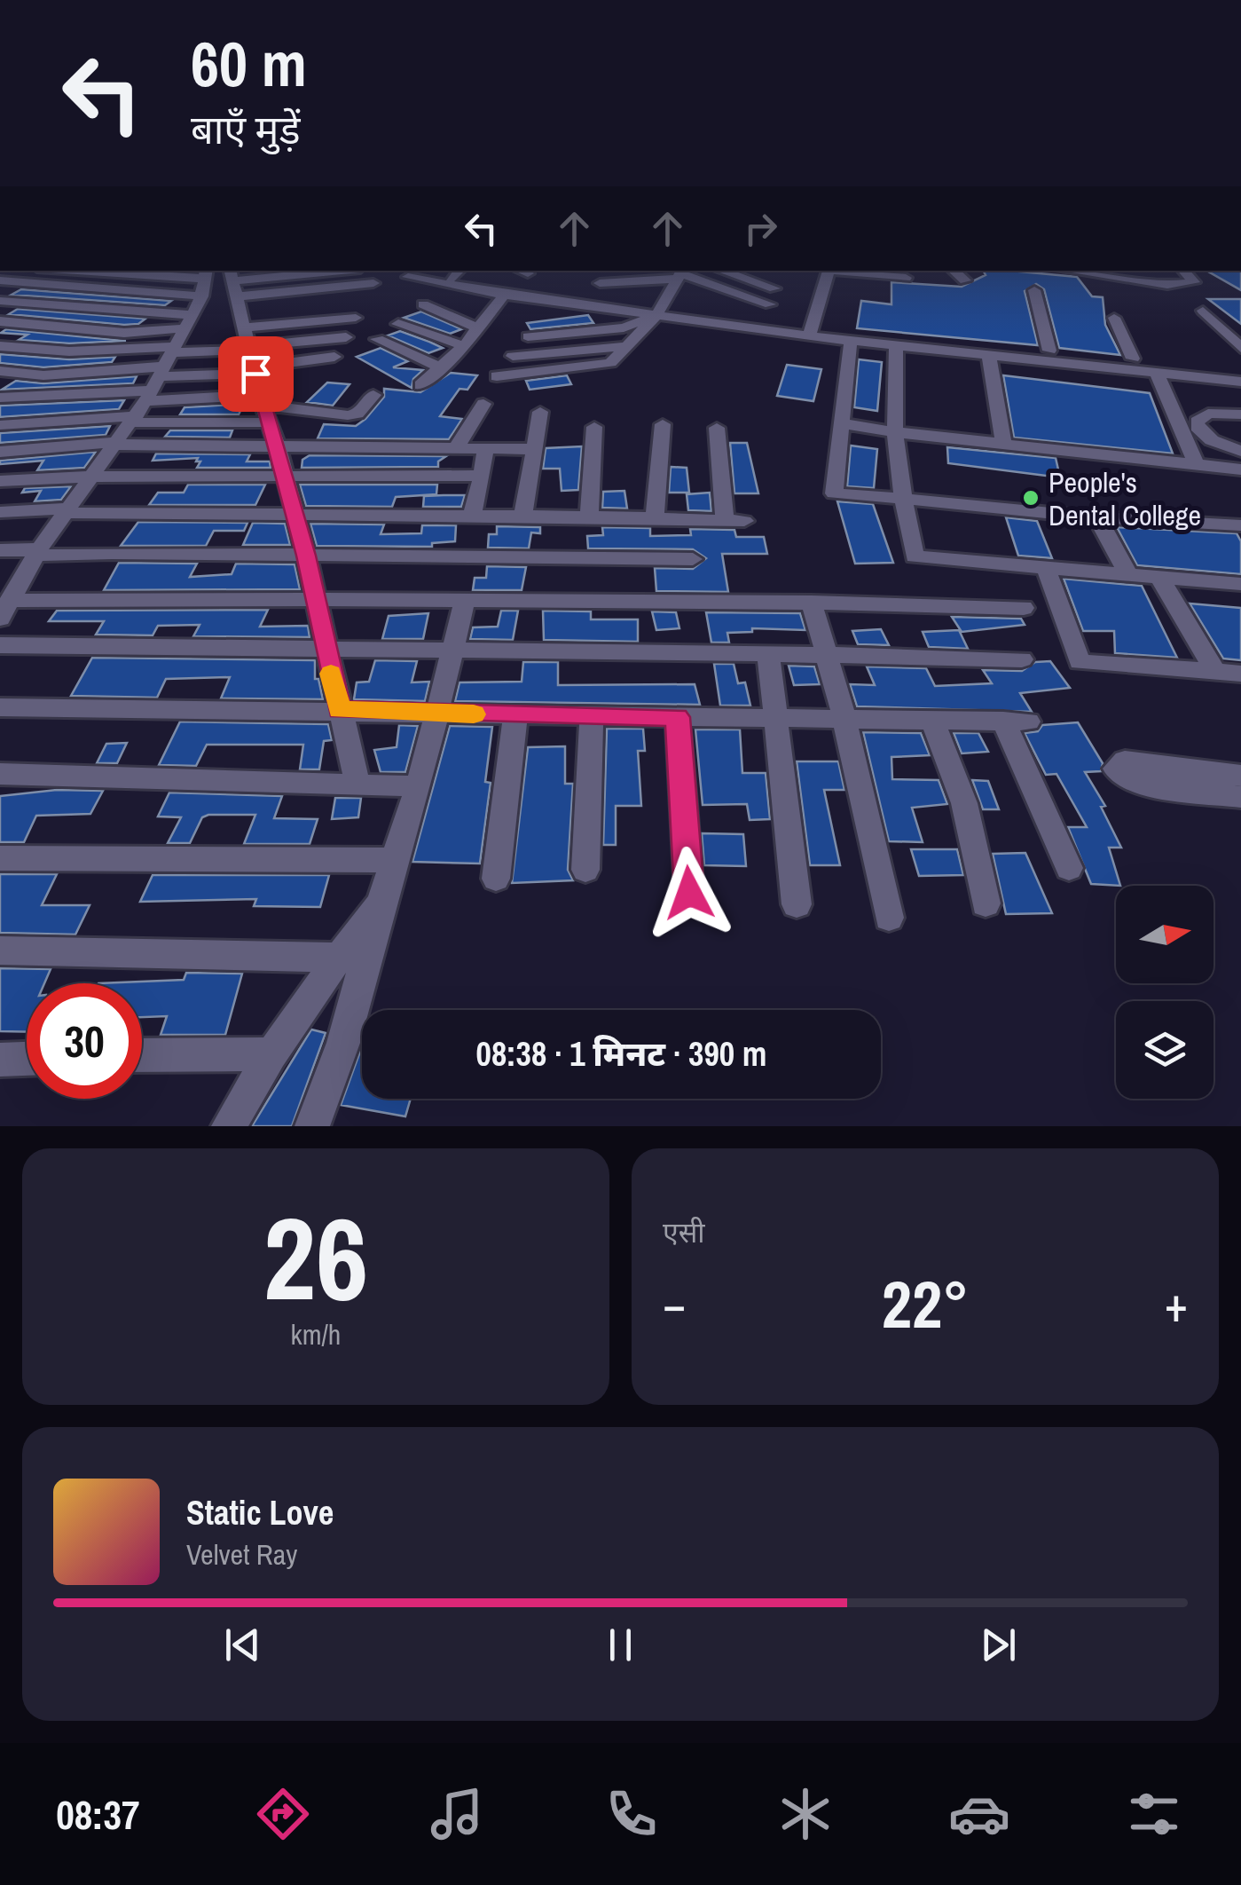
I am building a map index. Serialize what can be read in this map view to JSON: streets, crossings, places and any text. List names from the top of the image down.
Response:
{
  "places": ["People's Dental College"],
  "north": "right",
  "page": {
    "turn": ["60 m", "बाएँ मुड़ें"],
    "limit": "30",
    "trip": "08:38 · 1 मिनट · 390 m",
    "tile": [
      ["26", "km/h"],
      "एसी"
    ],
    "heat": ["−", "22°", "+"],
    "song": ["Static Love", "Velvet Ray"],
    "tabs": "08:37"
  }
}
